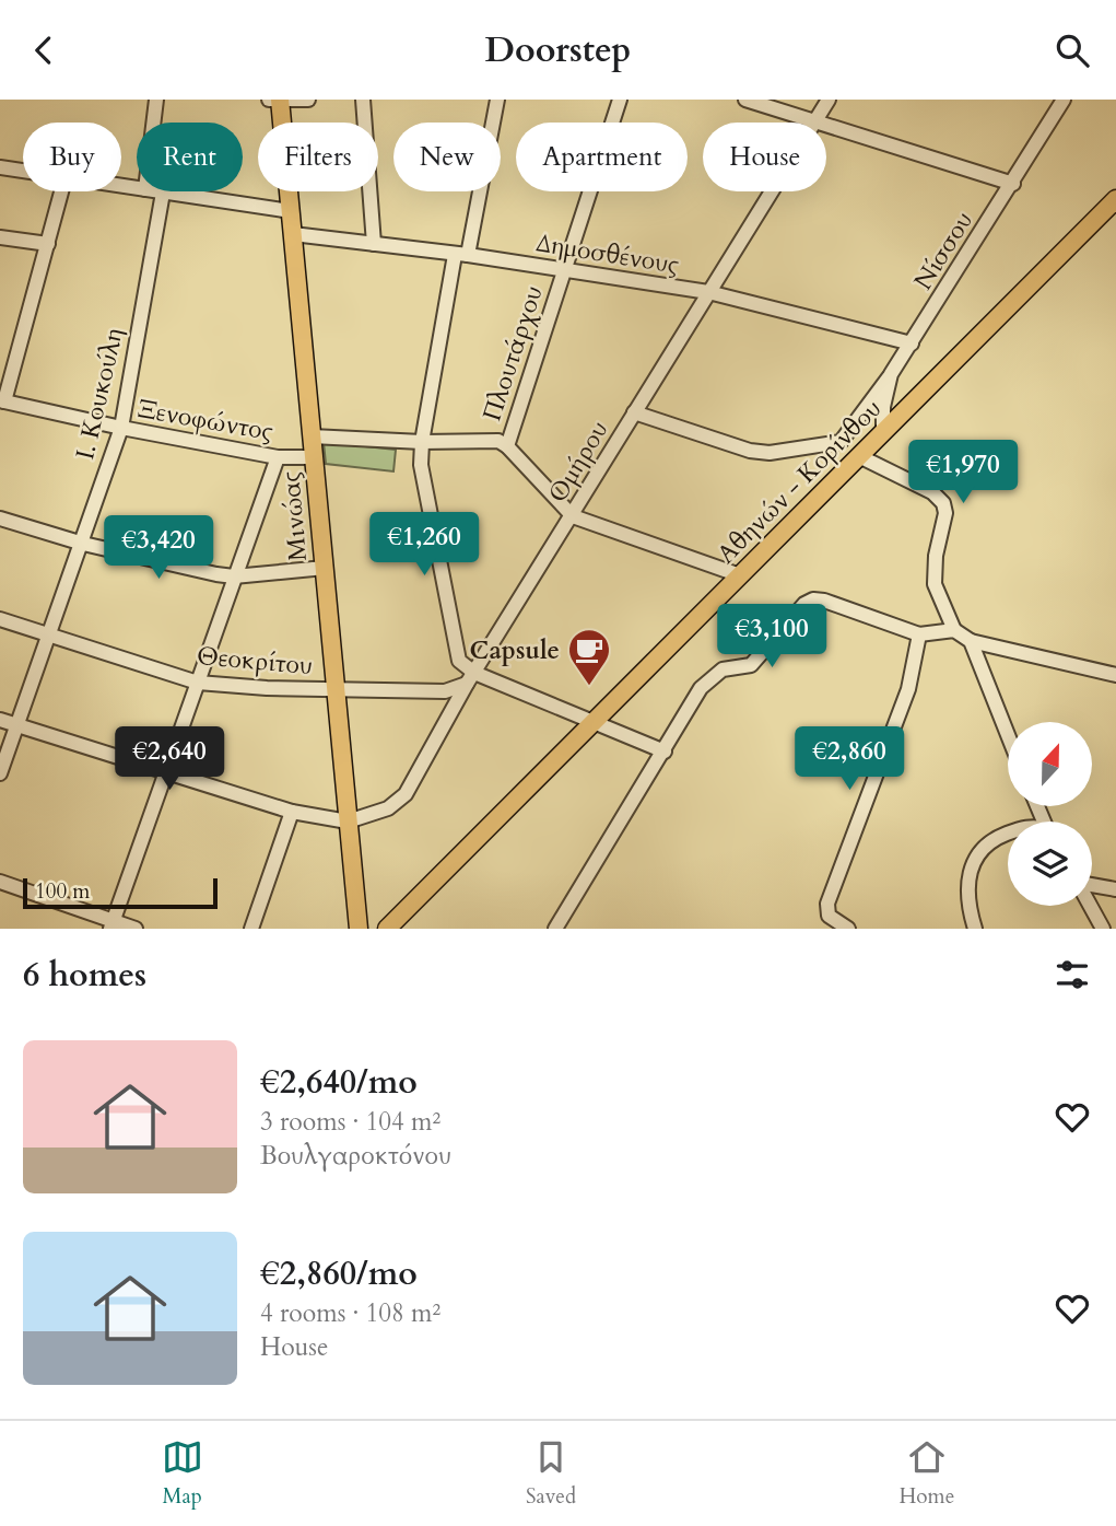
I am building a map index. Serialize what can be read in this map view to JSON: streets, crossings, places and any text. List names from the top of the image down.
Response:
{
  "streets": {
    "main road": ["Αθηνών - Κορίνθου", "Μινώας"],
    "street": [
      "Νίσσου",
      "Δημοσθένους",
      "Πλουτάρχου",
      "Ι. Κουκούλη",
      "Ξενοφώντος",
      "Ομήρου",
      "Θεοκρίτου"
    ]
  },
  "crossings": [
    ["Νίσσου", "Δημοσθένους"],
    ["Νίσσου", "Αθηνών - Κορίνθου"],
    ["Δημοσθένους", "Πλουτάρχου"],
    ["Δημοσθένους", "Ομήρου"],
    ["Δημοσθένους", "Μινώας"],
    ["Ι. Κουκούλη", "Ξενοφώντος"],
    ["Ι. Κουκούλη", "Θεοκρίτου"],
    ["Ξενοφώντος", "Μινώας"],
    ["Ομήρου", "Μινώας"],
    ["Ομήρου", "Θεοκρίτου"],
    ["Μινώας", "Θεοκρίτου"]
  ],
  "places": {
    "cafe": ["Capsule"]
  },
  "scale_bar": "100 m",
  "north": "top",
  "page": {
    "header": "Doorstep",
    "chip": [
      "Buy",
      "Rent",
      "Filters",
      "New",
      "Apartment",
      "House"
    ],
    "price": [
      "€1,970",
      "€1,260",
      "€3,420",
      "€3,100",
      "€2,640",
      "€2,860"
    ],
    "scale": "100 m",
    "heading": "6 homes",
    "list": [
      {
        "name": "€2,640/mo",
        "note": "3 rooms · 104 m² · Βουλγαροκτόνου"
      },
      {
        "name": "€2,860/mo",
        "note": "4 rooms · 108 m² · House"
      }
    ],
    "tabs": ["Map", "Saved", "Home"]
  }
}
